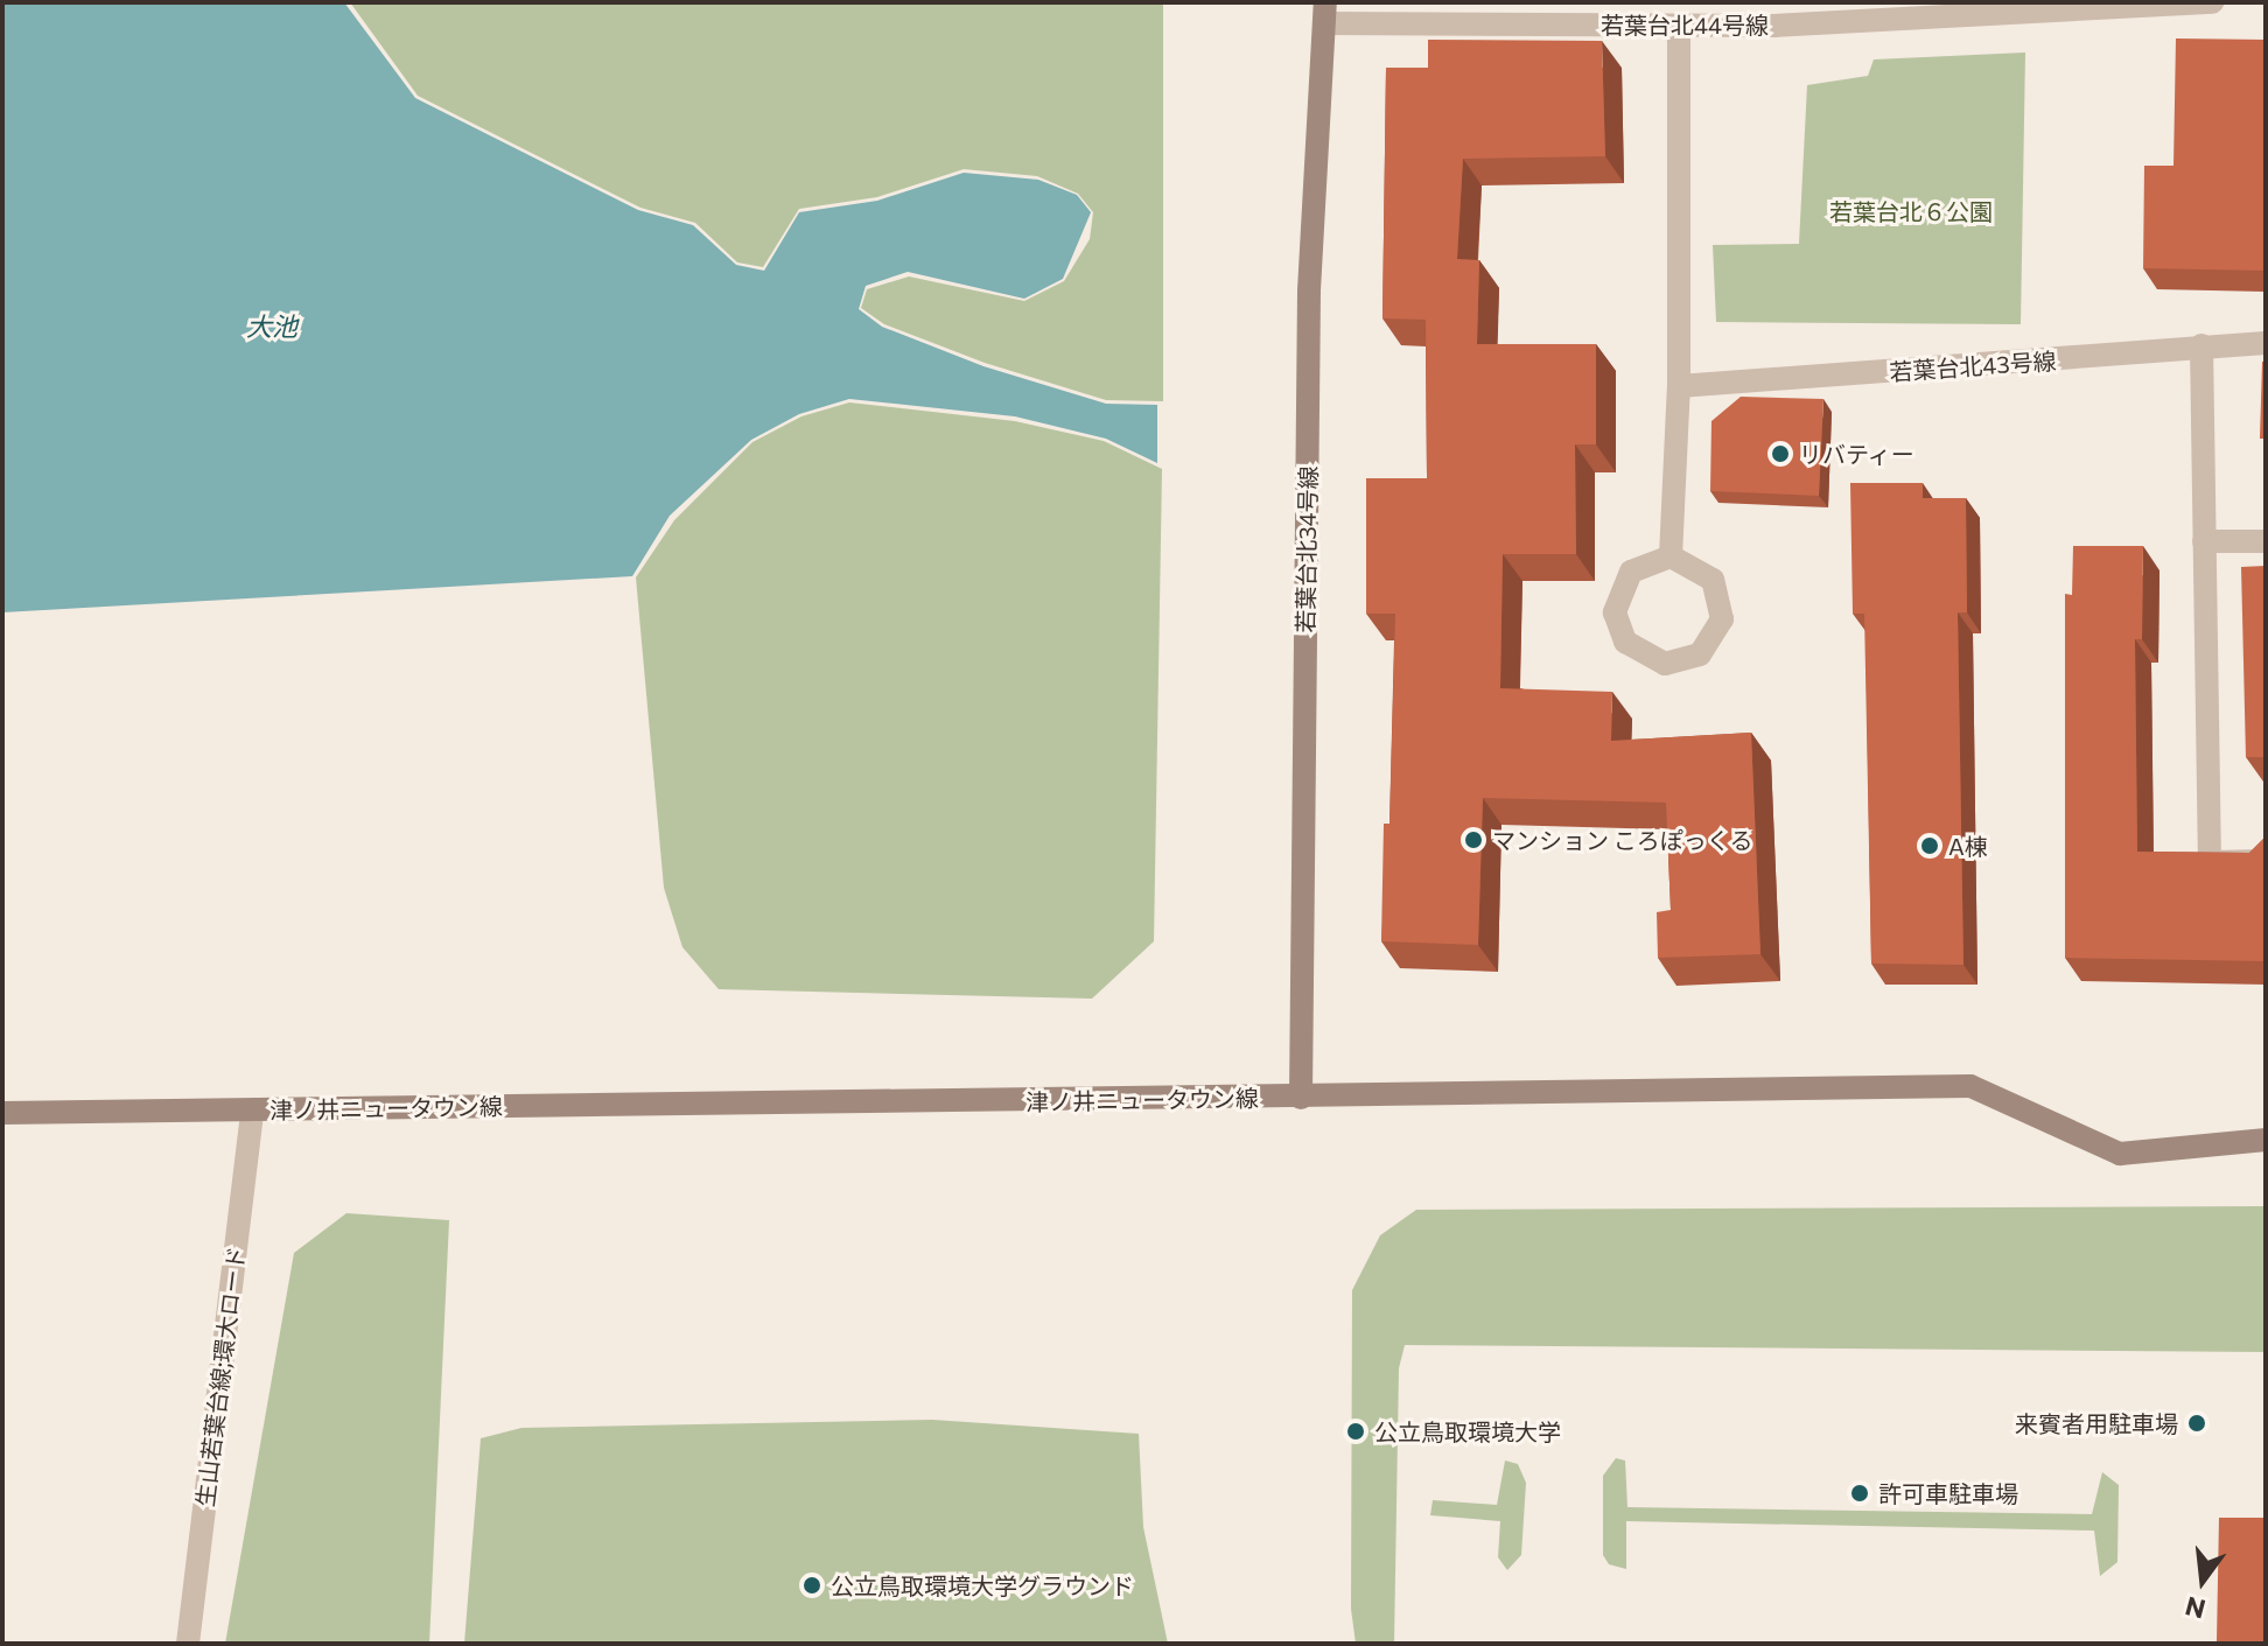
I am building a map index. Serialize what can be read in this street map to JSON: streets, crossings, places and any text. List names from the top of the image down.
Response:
{
  "streets": {
    "street": [
      "若葉台北44号線",
      "若葉台北43号線",
      "若葉台北34号線",
      "津ノ井ニュータウン線",
      "生山若葉台線;環大ロード"
    ]
  },
  "crossings": [
    ["若葉台北44号線", "若葉台北34号線"],
    ["若葉台北34号線", "津ノ井ニュータウン線"],
    ["津ノ井ニュータウン線", "生山若葉台線;環大ロード"]
  ],
  "water": ["大池"],
  "parks": ["若葉台北６公園"],
  "places": [
    "リバティー",
    "マンション ころぽっくる",
    "A棟",
    "来賓者用駐車場",
    "公立鳥取環境大学",
    "許可車駐車場",
    "公立鳥取環境大学グラウンド"
  ],
  "north": "bottom"
}
